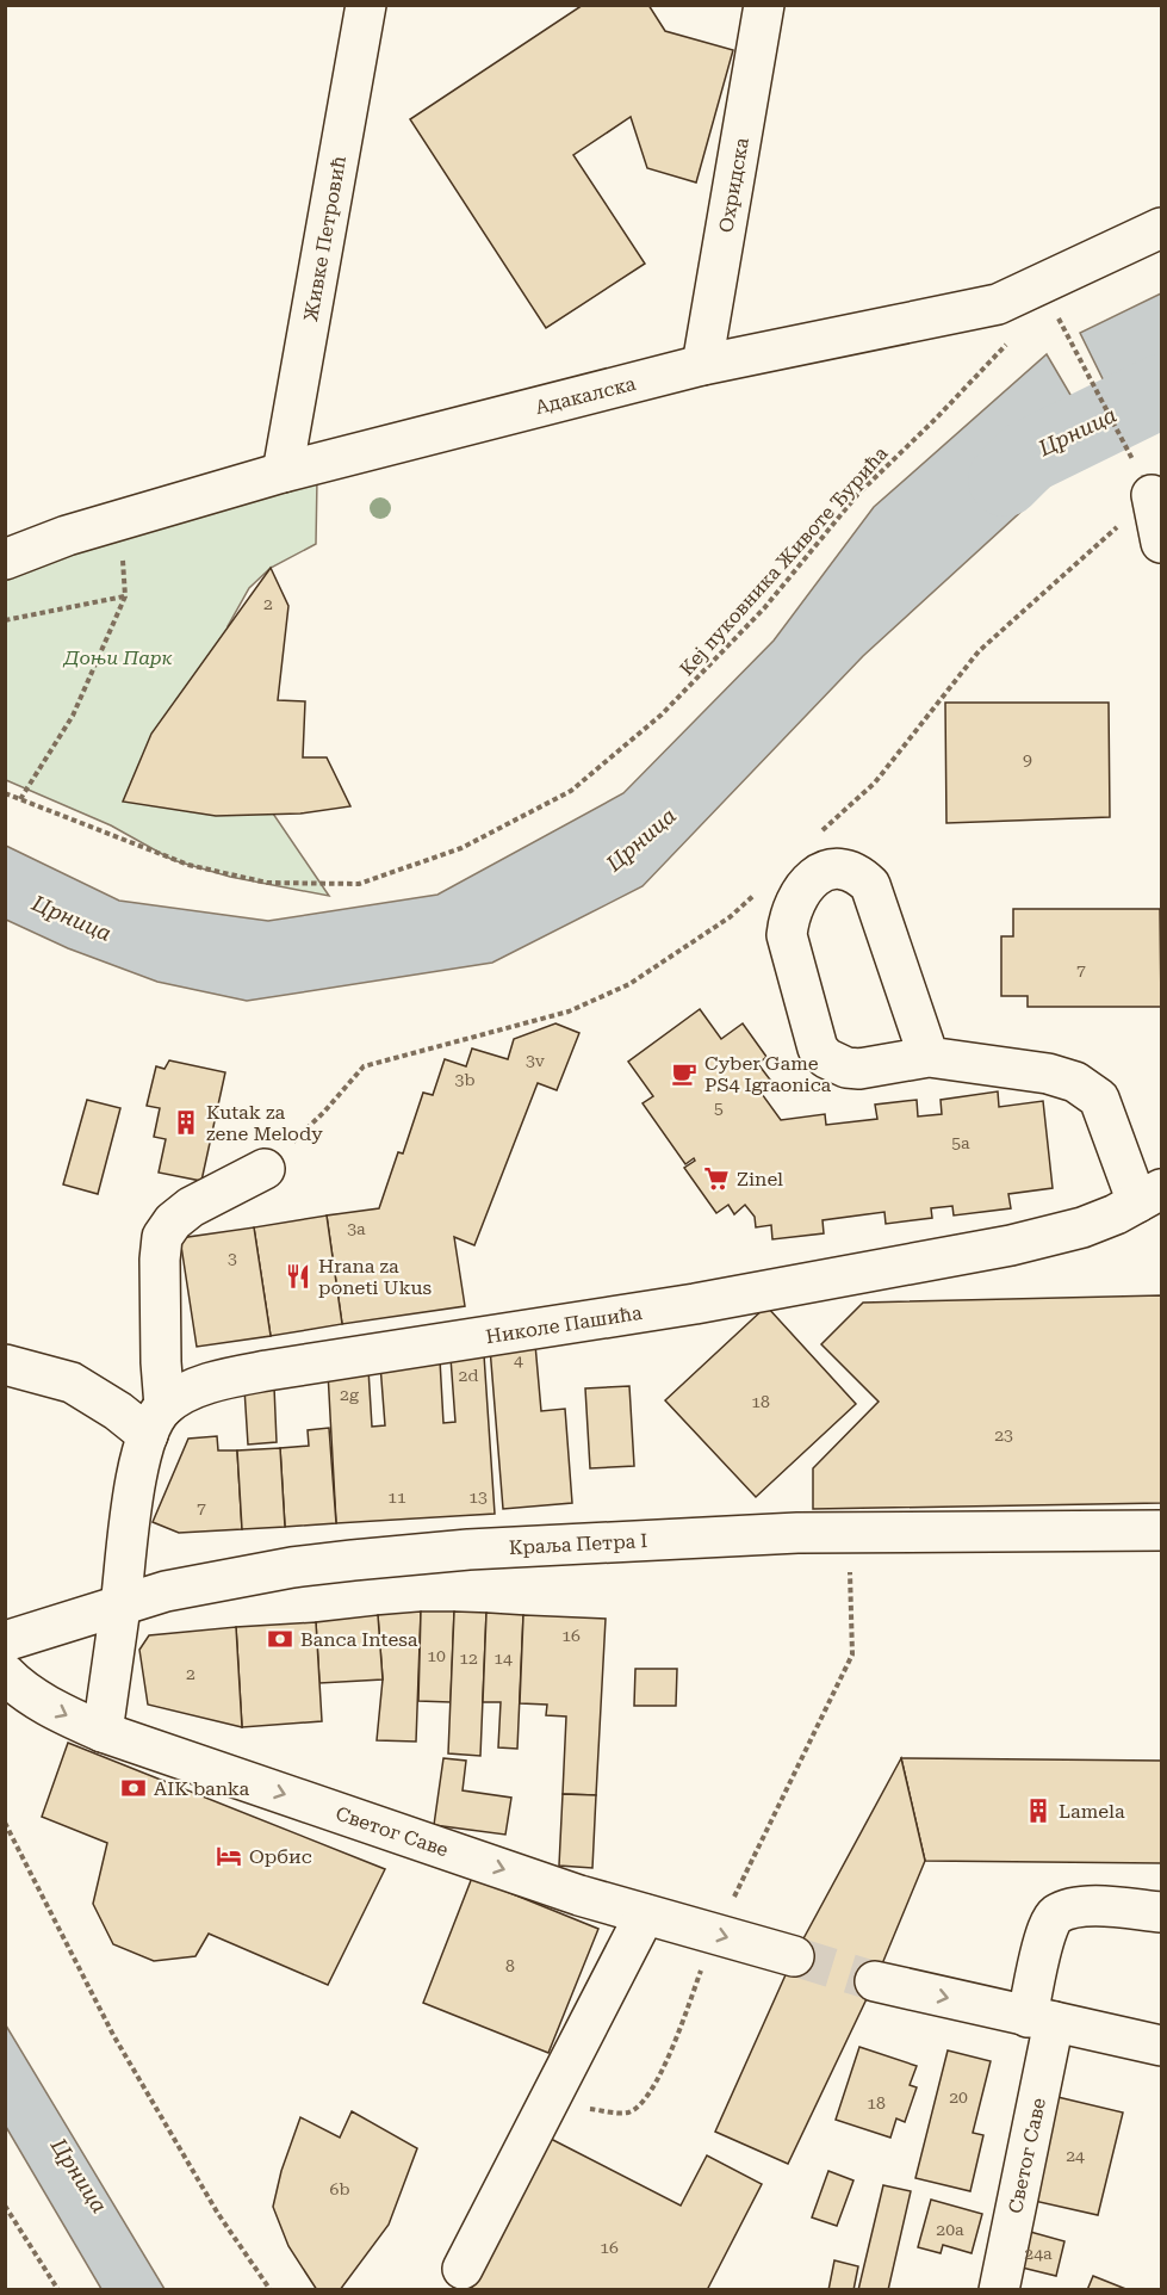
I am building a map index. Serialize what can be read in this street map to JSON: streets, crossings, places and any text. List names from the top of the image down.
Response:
{
  "streets": {
    "street": [
      "Охридска",
      "Живке Петровић",
      "Адакалска",
      "Николе Пашића",
      "Краља Петра I",
      "Светог Саве"
    ],
    "path": ["Кеј пуковника Животе Ђурића"]
  },
  "crossings": [
    ["Охридска", "Адакалска"],
    ["Живке Петровић", "Адакалска"]
  ],
  "one_way": ["Светог Саве"],
  "water": ["Црница"],
  "parks": ["Доњи Парк"],
  "places": {
    "cafe": ["Cyber Game PS4 Igraonica"],
    "building": ["Kutak za zene Melody", "Lamela"],
    "supermarket": ["Zinel"],
    "restaurant": ["Hrana za poneti Ukus"],
    "bank": ["Banca Intesa", "AIK banka"],
    "hotel": ["Орбис"]
  },
  "house_numbers": [
    "2",
    "9",
    "7",
    "3v",
    "3b",
    "5",
    "5a",
    "3a",
    "3",
    "4",
    "2d",
    "2g",
    "18",
    "23",
    "11",
    "13",
    "7",
    "16",
    "10",
    "12",
    "14",
    "2",
    "8",
    "20",
    "18",
    "24",
    "6b",
    "20a",
    "16",
    "24a"
  ]
}
